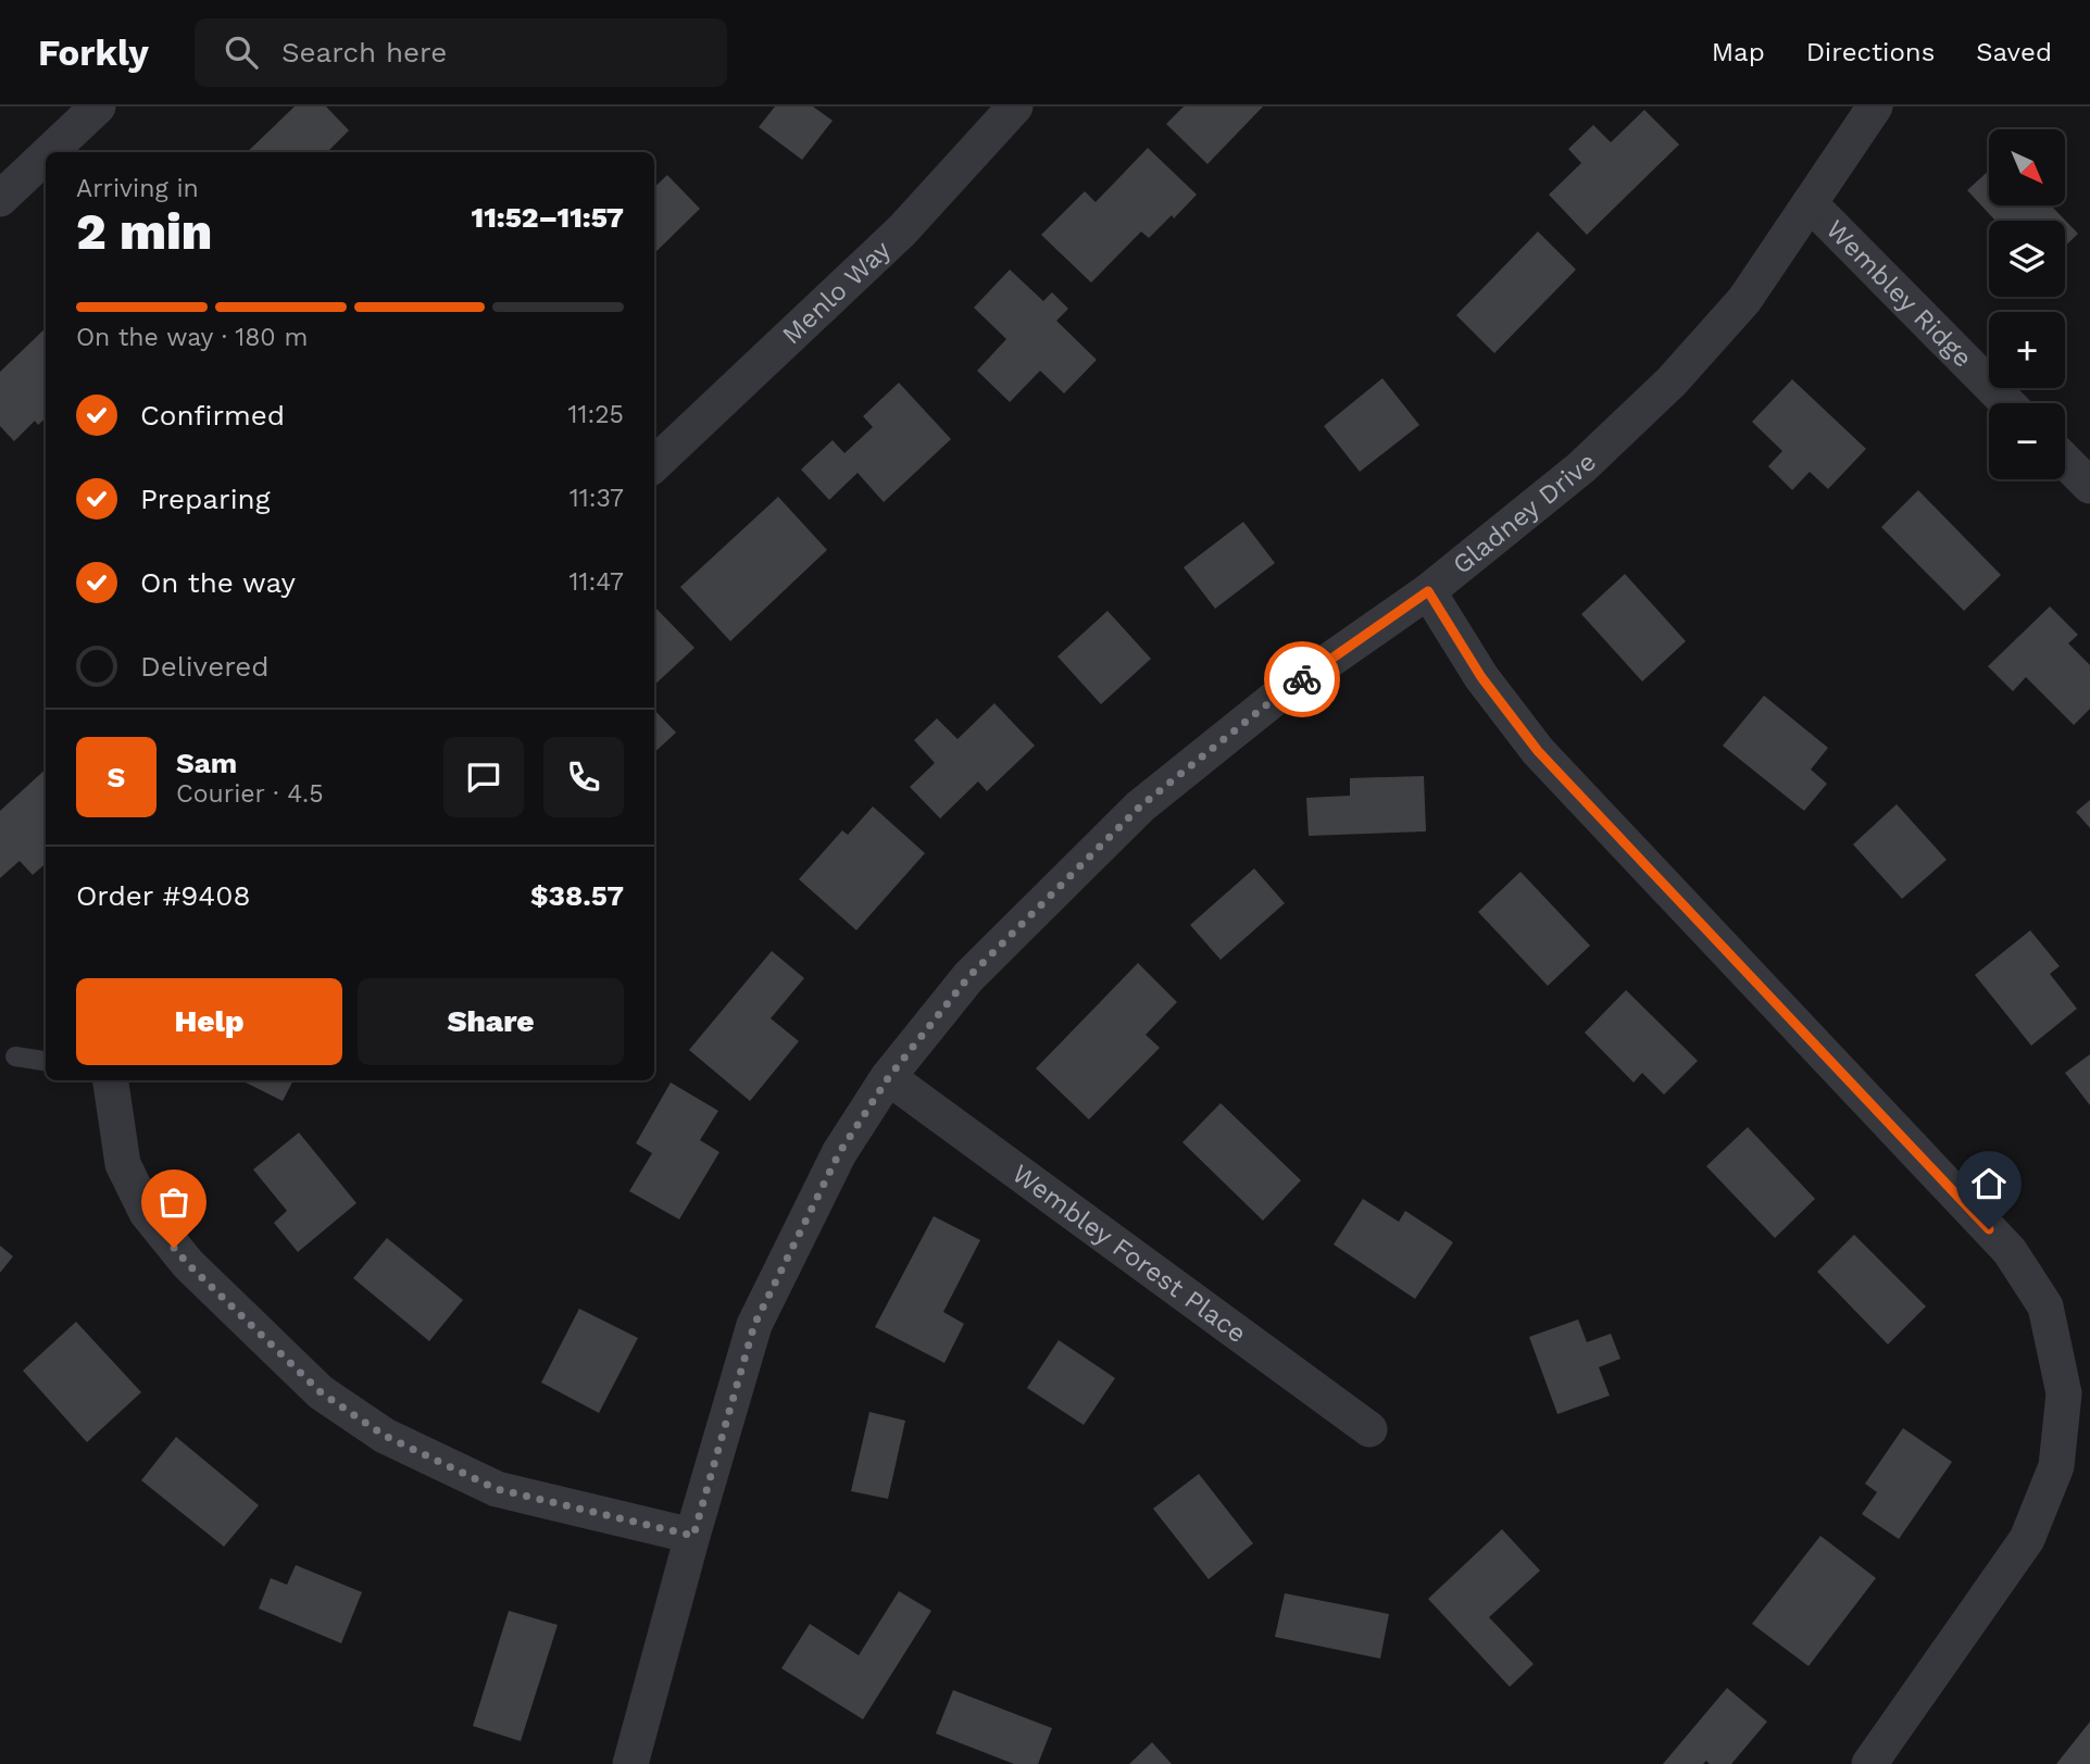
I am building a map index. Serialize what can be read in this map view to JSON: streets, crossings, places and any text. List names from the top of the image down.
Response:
{
  "streets": {
    "street": [
      "Menlo Way",
      "Wembley Ridge",
      "Gladney Drive",
      "Wembley Forest Place"
    ]
  },
  "crossings": [
    ["Wembley Ridge", "Gladney Drive"],
    ["Gladney Drive", "Wembley Forest Place"]
  ],
  "north": "bottom right",
  "page": {
    "header": "Forkly",
    "search": "Search here",
    "nav": ["Map", "Directions", "Saved"],
    "map_buttons": ["+", "−"],
    "heading": ["2 min", "Arriving in", "11:52–11:57"],
    "panel": [
      "Sam",
      "Courier · 4.5",
      "Order #9408",
      "$38.57"
    ],
    "bar": "On the way · 180 m",
    "list": [
      ["Confirmed", "11:25"],
      ["Preparing", "11:37"],
      ["On the way", "11:47"],
      "Delivered"
    ],
    "round": "S",
    "buttons": ["Help", "Share"]
  }
}
